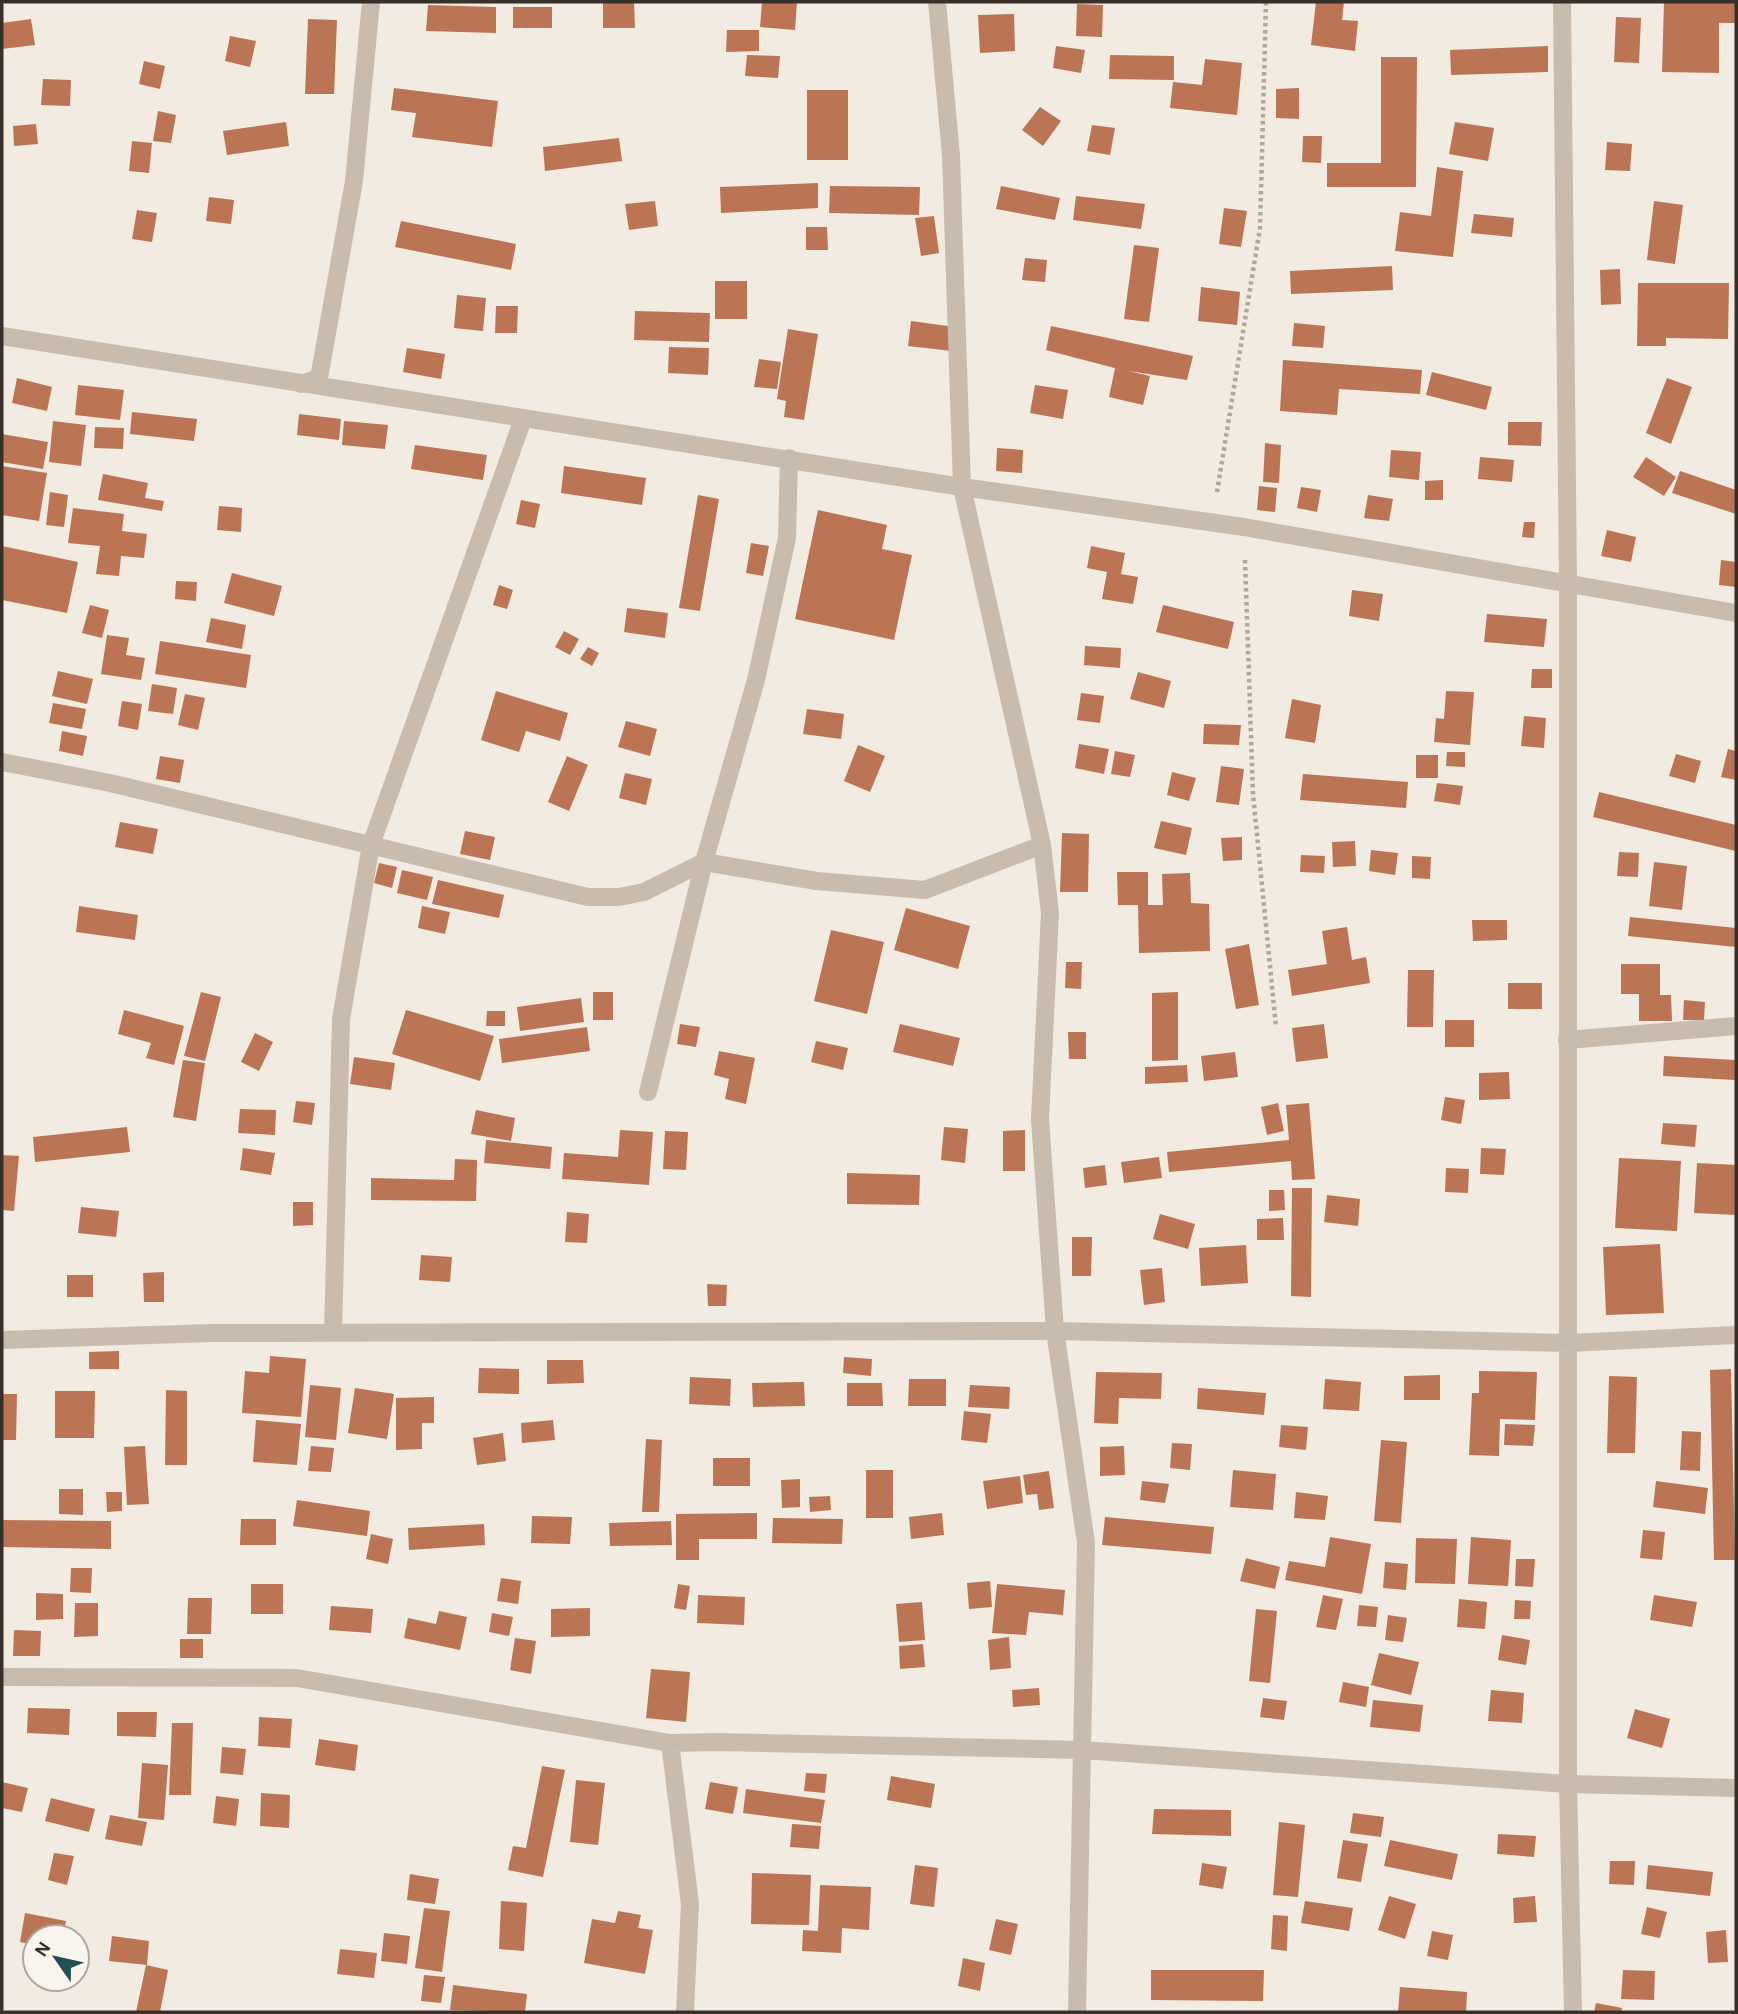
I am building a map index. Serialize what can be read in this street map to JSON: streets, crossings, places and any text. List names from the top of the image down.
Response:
{
  "north": "top left"
}
